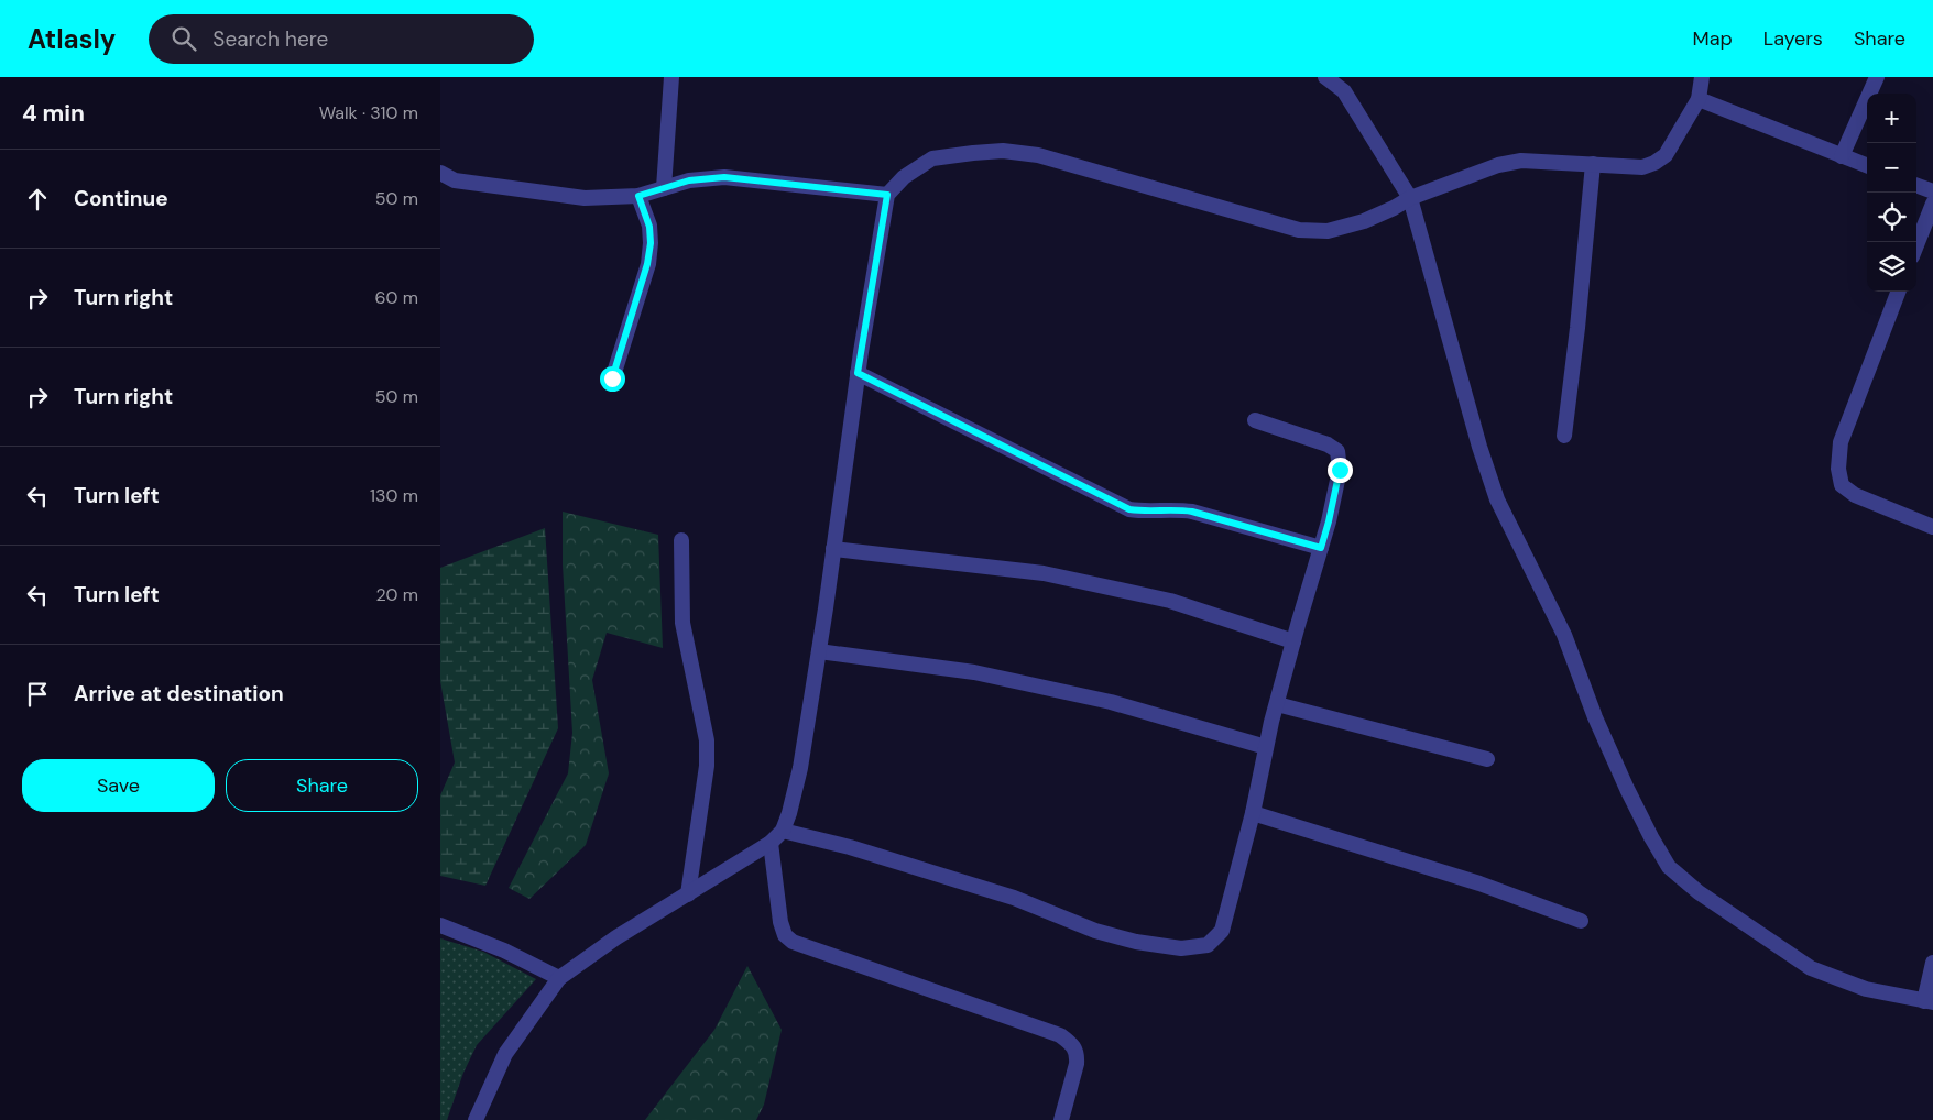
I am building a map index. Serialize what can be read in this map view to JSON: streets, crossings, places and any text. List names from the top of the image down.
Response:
{
  "page": {
    "header": "Atlasly",
    "search": "Search here",
    "nav": ["Map", "Layers", "Share"],
    "heading": ["4 min", "Walk · 310 m"],
    "map_buttons": ["+", "−"],
    "list": [
      ["Continue", "50 m"],
      ["Turn right", "60 m"],
      ["Turn right", "50 m"],
      ["Turn left", "130 m"],
      ["Turn left", "20 m"],
      "Arrive at destination"
    ],
    "buttons": ["Save", "Share"]
  }
}
